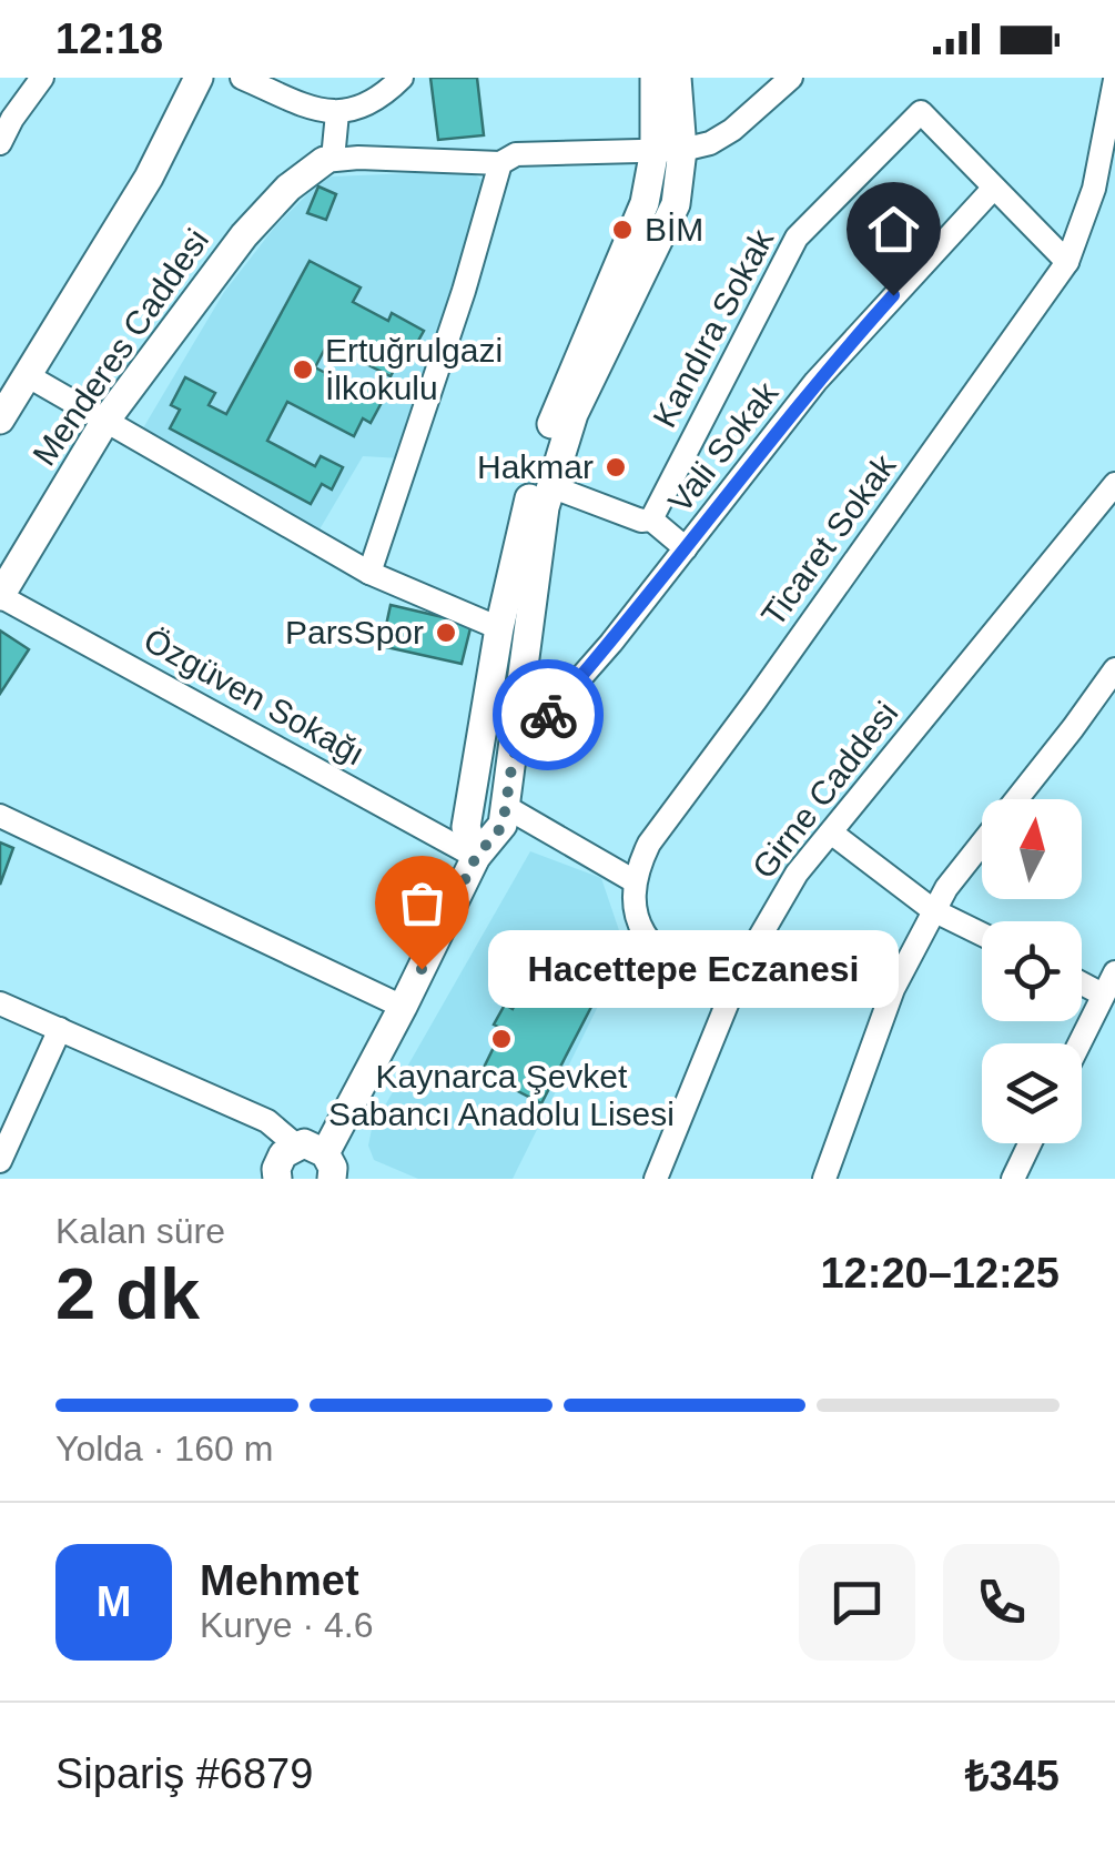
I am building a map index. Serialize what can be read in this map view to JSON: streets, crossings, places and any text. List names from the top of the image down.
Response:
{
  "streets": {
    "street": [
      "Kandıra Sokak",
      "Menderes Caddesi",
      "Vali Sokak",
      "Ticaret Sokak",
      "Özgüven Sokağı",
      "Girne Caddesi"
    ]
  },
  "crossings": [
    ["Kandıra Sokak", "Vali Sokak"],
    ["Kandıra Sokak", "Ticaret Sokak"],
    ["Menderes Caddesi", "Özgüven Sokağı"]
  ],
  "places": [
    "BİM",
    "Ertuğrulgazi İlkokulu",
    "Hakmar",
    "ParsSpor",
    "Hacettepe Eczanesi",
    "Kaynarca Şevket Sabancı Anadolu Lisesi"
  ],
  "north": "top",
  "page": {
    "status": "12:18",
    "bubble": "Hacettepe Eczanesi",
    "heading": ["2 dk", "Kalan süre", "12:20–12:25"],
    "panel": [
      "Mehmet",
      "Kurye · 4.6",
      "Sipariş #6879",
      "₺345"
    ],
    "bar": "Yolda · 160 m",
    "round": "M"
  }
}
